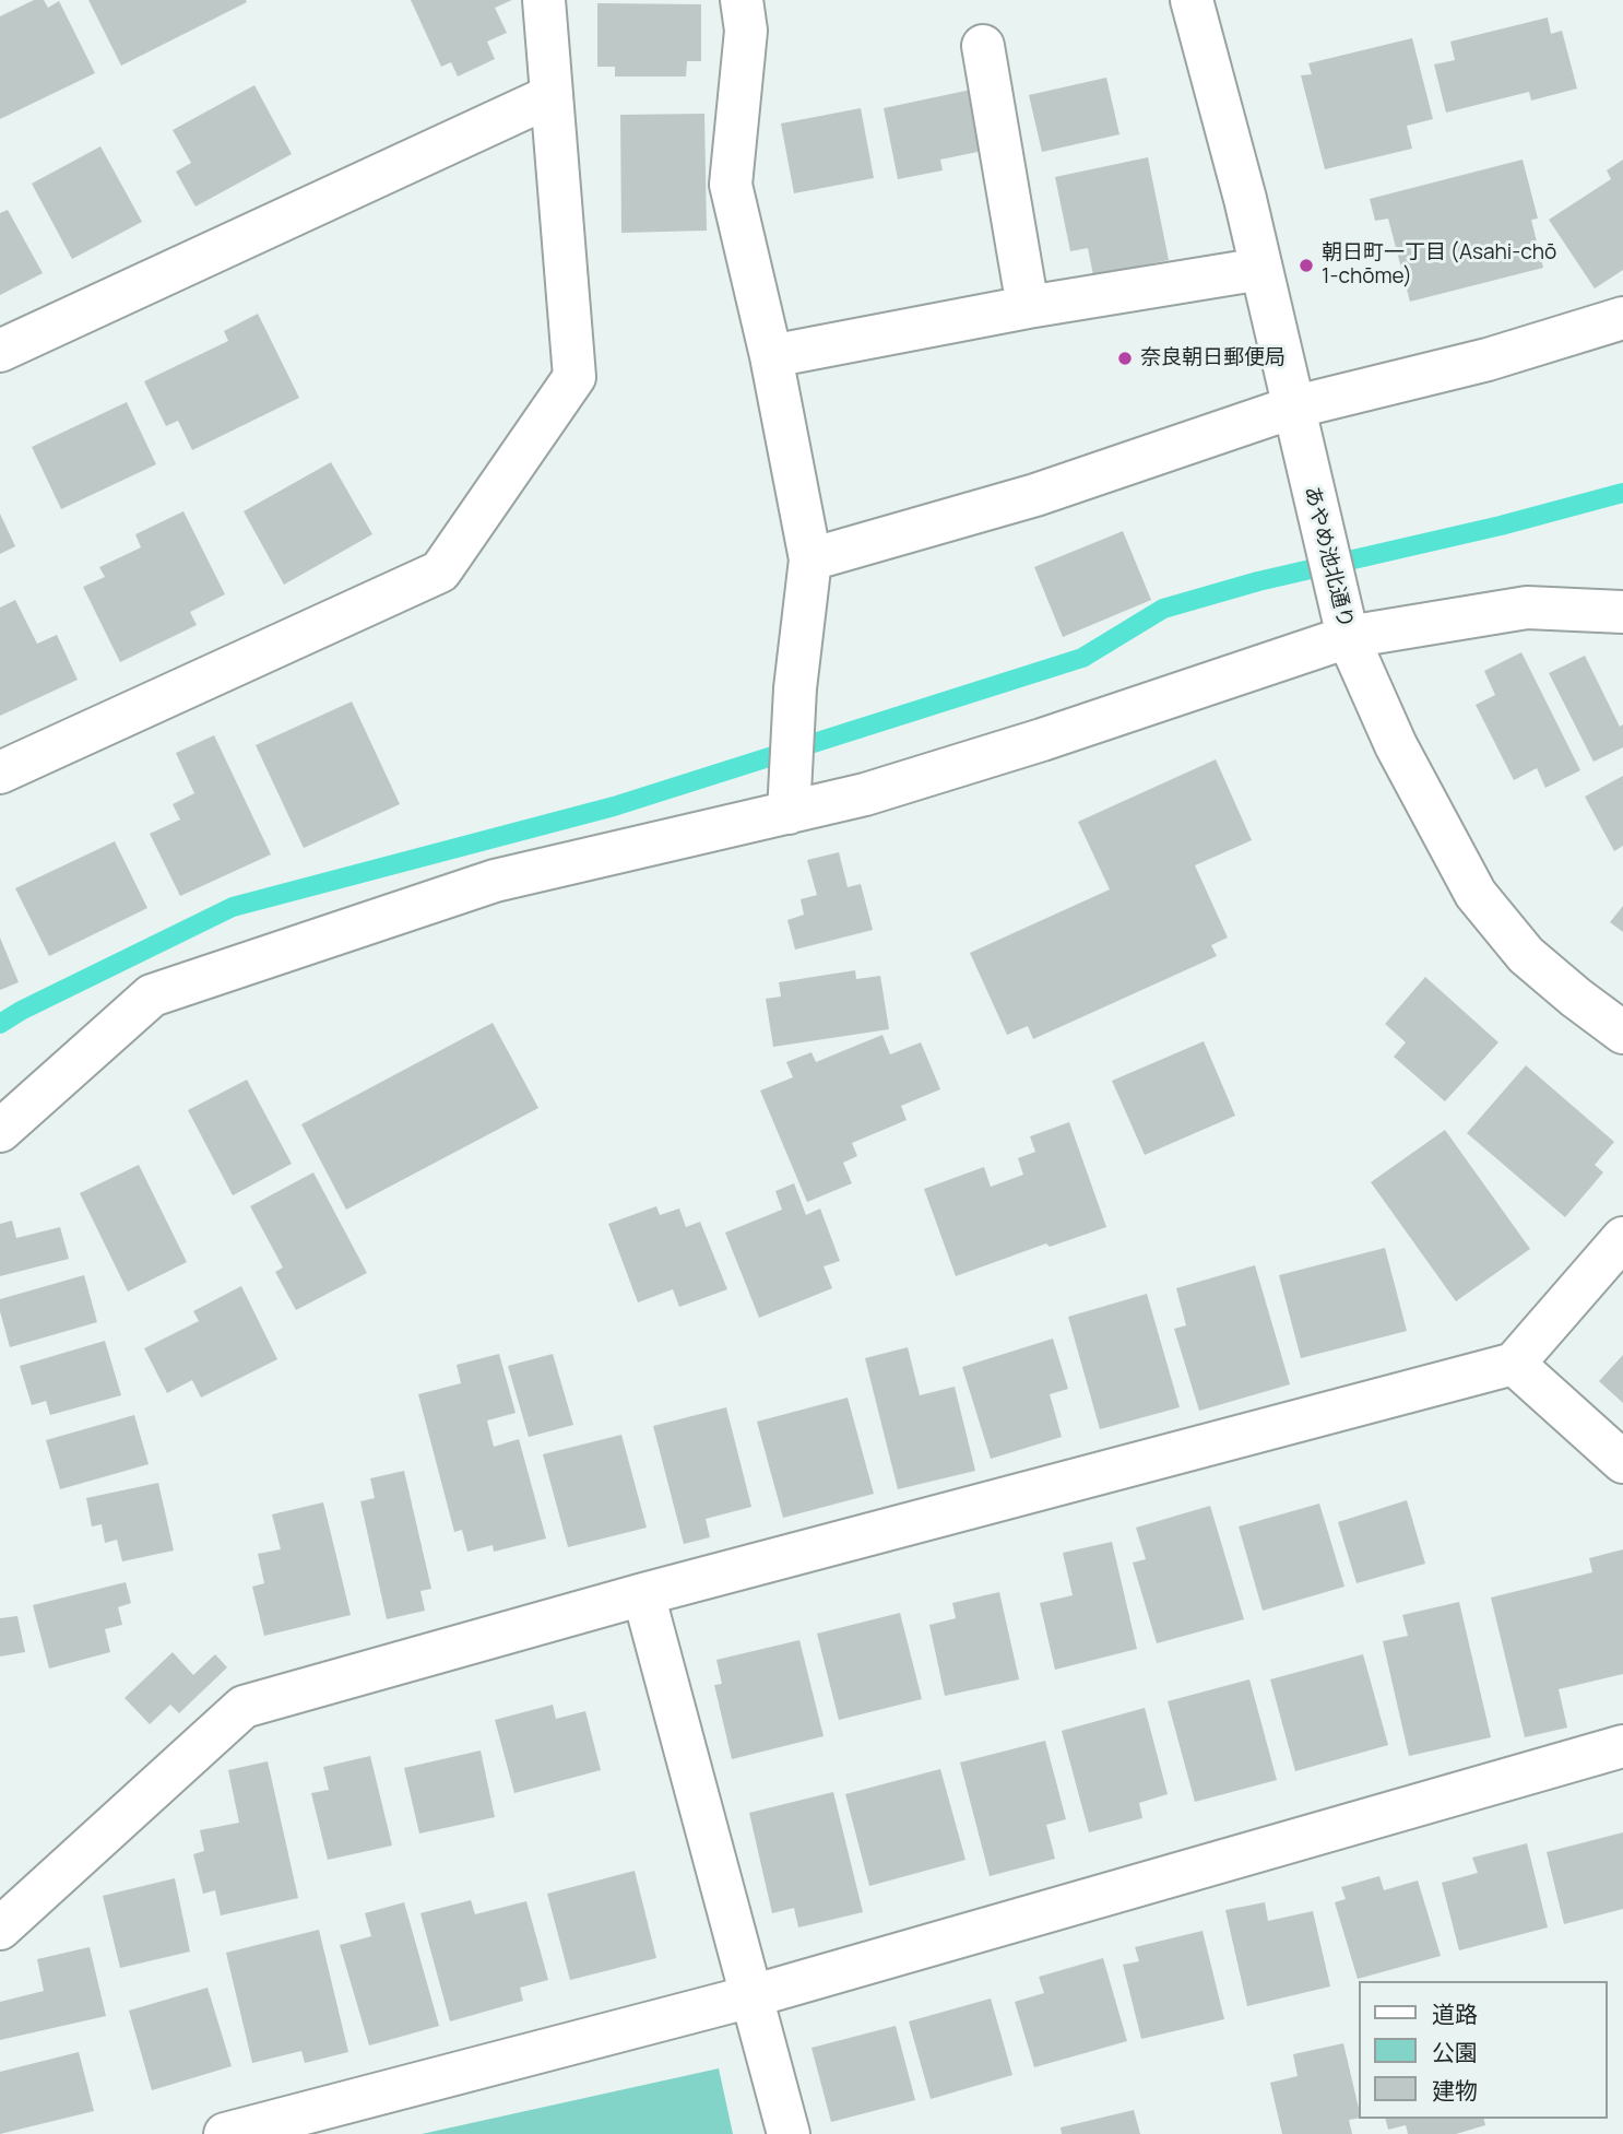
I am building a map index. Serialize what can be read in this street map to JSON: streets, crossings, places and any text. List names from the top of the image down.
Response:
{
  "streets": {
    "street": ["あやめ池北通り"]
  },
  "places": ["朝日町一丁目 (Asahi-chō 1-chōme)", "奈良朝日郵便局"],
  "legend": ["道路", "公園", "建物"]
}
